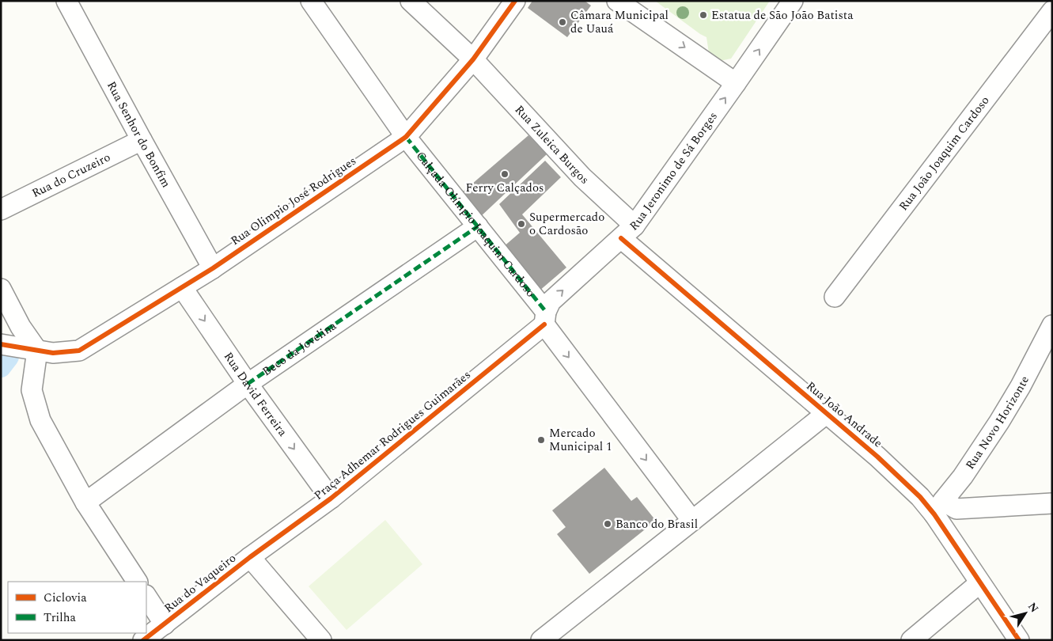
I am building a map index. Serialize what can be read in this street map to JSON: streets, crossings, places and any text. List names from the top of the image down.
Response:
{
  "streets": {
    "street": [
      "Rua Senhor do Bonfim",
      "Rua Zuleica Burgos",
      "Rua João Joaquim Cardoso",
      "Rua Jeronimo de Sá Borges",
      "Rua do Cruzeiro",
      "Rua Olimpio José Rodrigues",
      "Calçada Olímpio Joaquim Cardoso",
      "Beco da Jovelina",
      "Rua David Ferreira",
      "Rua João Andrade",
      "Rua Novo Horizonte",
      "Praça Adhemar Rodrigues Guimarães",
      "Rua do Vaqueiro"
    ]
  },
  "crossings": [
    ["Rua Senhor do Bonfim", "Rua do Cruzeiro"],
    ["Rua Senhor do Bonfim", "Rua Olimpio José Rodrigues"],
    ["Rua Zuleica Burgos", "Rua Jeronimo de Sá Borges"],
    ["Rua Zuleica Burgos", "Rua Olimpio José Rodrigues"],
    ["Rua Zuleica Burgos", "Rua João Andrade"],
    ["Rua Jeronimo de Sá Borges", "Calçada Olímpio Joaquim Cardoso"],
    ["Rua Jeronimo de Sá Borges", "Rua João Andrade"],
    ["Rua Jeronimo de Sá Borges", "Praça Adhemar Rodrigues Guimarães"],
    ["Rua Olimpio José Rodrigues", "Calçada Olímpio Joaquim Cardoso"],
    ["Rua Olimpio José Rodrigues", "Rua David Ferreira"],
    ["Calçada Olímpio Joaquim Cardoso", "Beco da Jovelina"],
    ["Calçada Olímpio Joaquim Cardoso", "Praça Adhemar Rodrigues Guimarães"],
    ["Beco da Jovelina", "Rua David Ferreira"],
    ["Rua David Ferreira", "Praça Adhemar Rodrigues Guimarães"],
    ["Rua João Andrade", "Rua Novo Horizonte"],
    ["Praça Adhemar Rodrigues Guimarães", "Rua do Vaqueiro"]
  ],
  "one_way": ["Rua Jeronimo de Sá Borges", "Rua David Ferreira"],
  "places": [
    "Estatua de São João Batista",
    "Câmara Municipal de Uauá",
    "Ferry Calçados",
    "Supermercado o Cardosão",
    "Mercado Municipal 1",
    "Banco do Brasil"
  ],
  "legend": ["Ciclovia", "Trilha"],
  "north": "top right"
}
